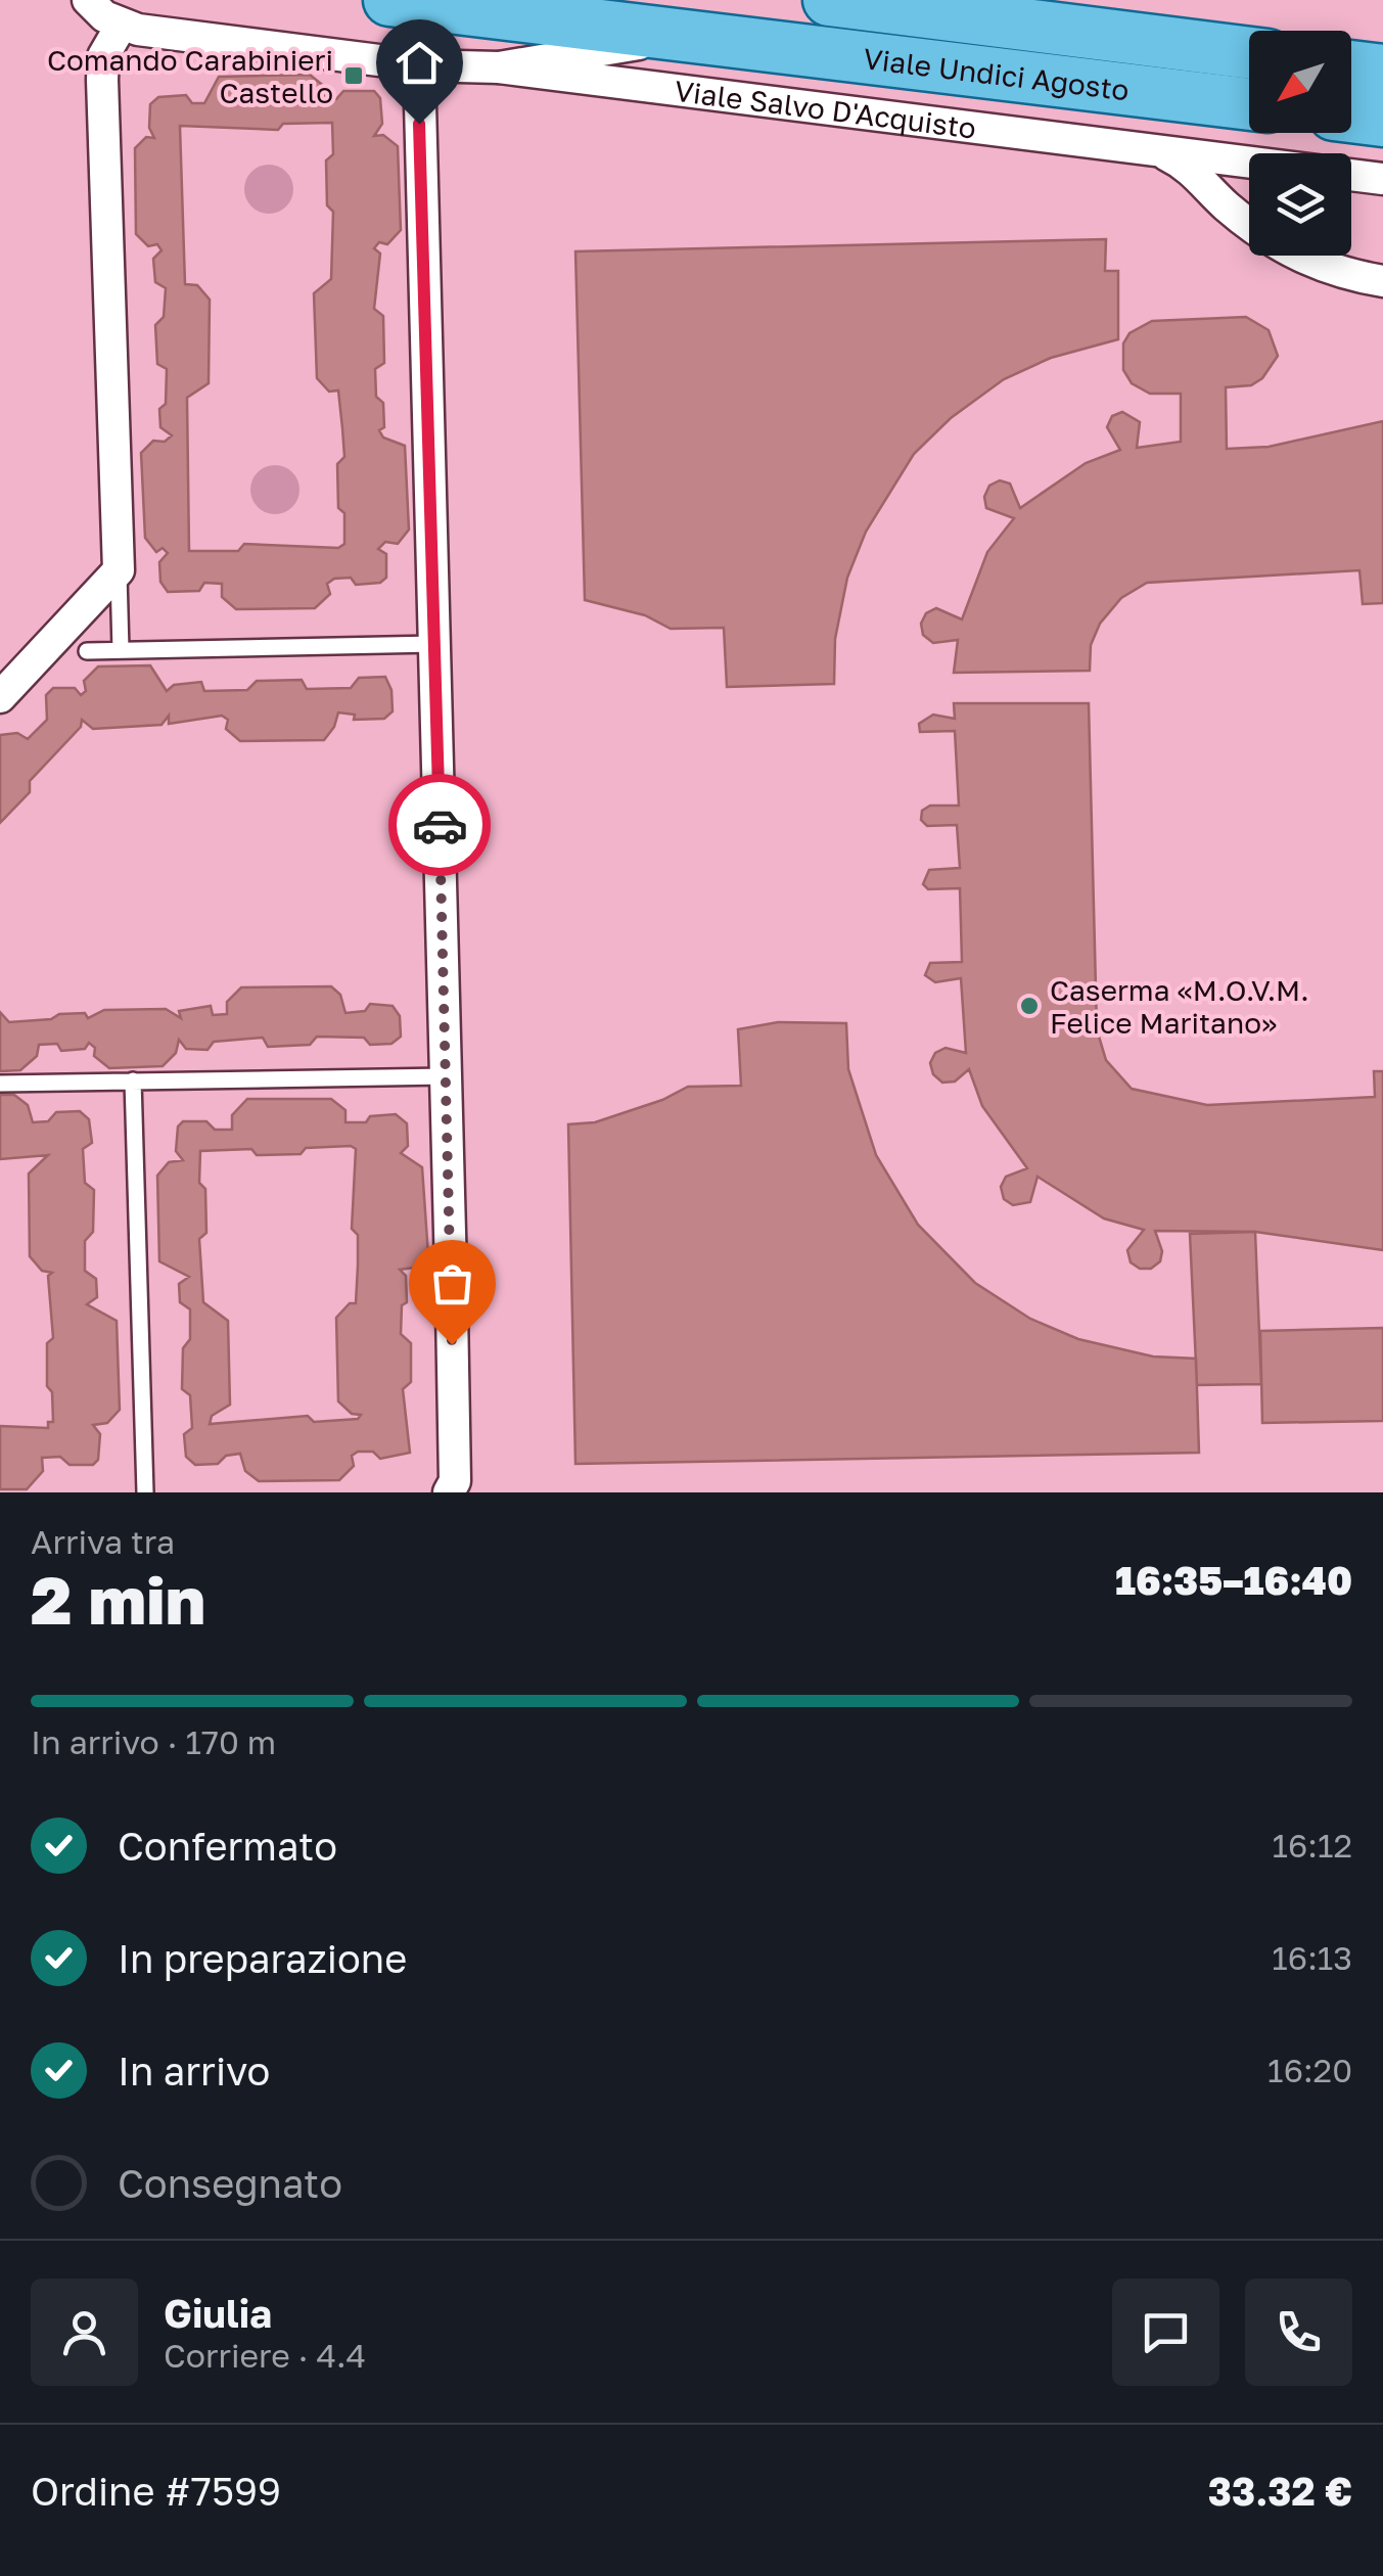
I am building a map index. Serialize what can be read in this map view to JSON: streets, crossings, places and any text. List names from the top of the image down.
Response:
{
  "streets": {
    "main road": ["Viale Undici Agosto"],
    "street": ["Viale Salvo D'Acquisto"]
  },
  "crossings": [
    ["Viale Undici Agosto", "Viale Salvo D'Acquisto"]
  ],
  "places": {
    "transit": ["Comando Carabinieri Castello"],
    "other": ["Caserma «M.O.V.M. Felice Maritano»"]
  },
  "north": "bottom left",
  "page": {
    "heading": ["2 min", "Arriva tra", "16:35–16:40"],
    "panel": [
      "Giulia",
      "Corriere · 4.4",
      "Ordine #7599",
      "33.32 €"
    ],
    "bar": "In arrivo · 170 m",
    "list": [
      ["Confermato", "16:12"],
      ["In preparazione", "16:13"],
      ["In arrivo", "16:20"],
      "Consegnato"
    ]
  }
}
